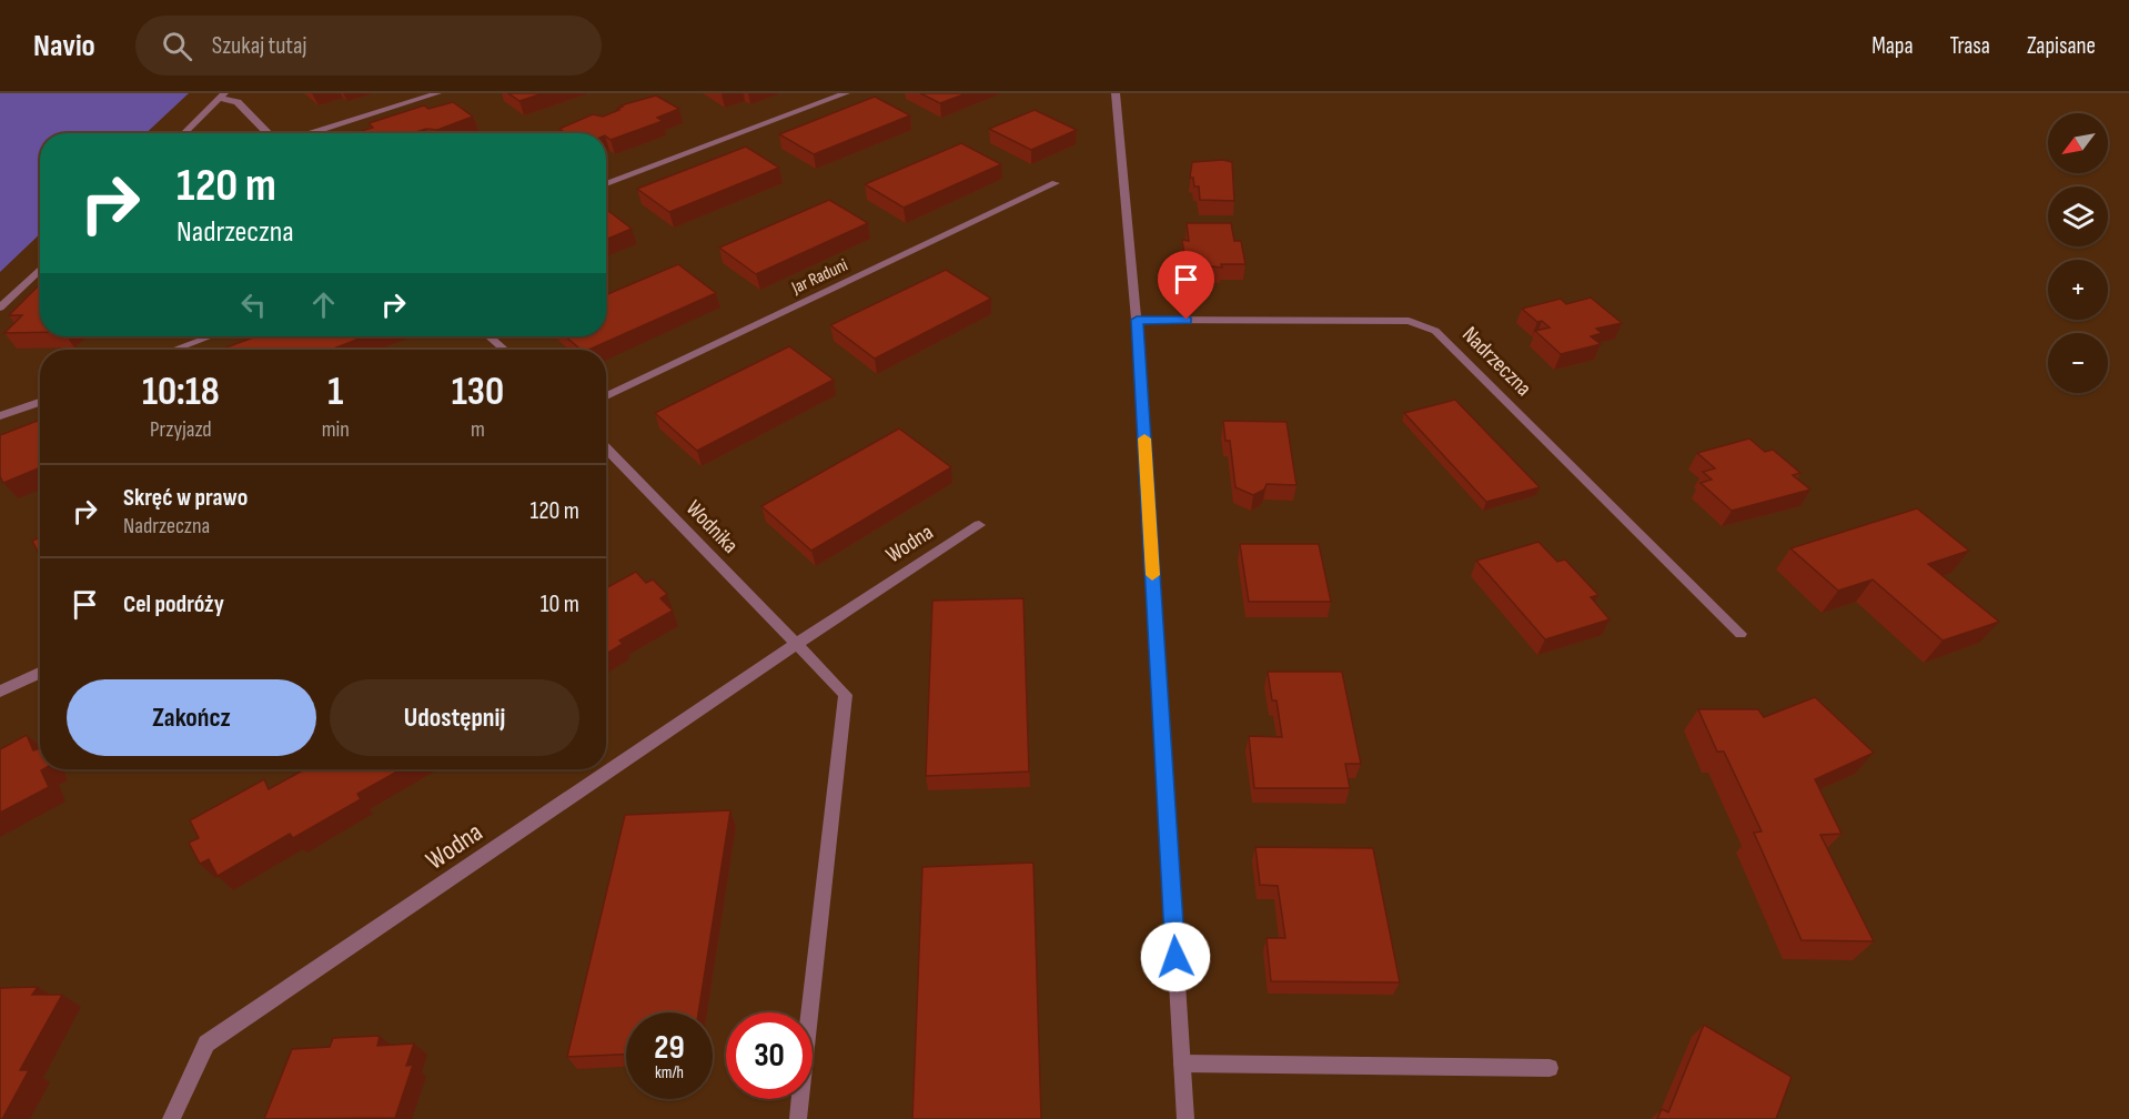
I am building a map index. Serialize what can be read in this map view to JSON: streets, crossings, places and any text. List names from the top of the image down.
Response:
{
  "streets": {
    "street": [
      "Jar Raduni",
      "Nadrzeczna",
      "Wodnika",
      "Wodna"
    ]
  },
  "crossings": [
    ["Wodnika", "Wodna"]
  ],
  "north": "bottom left",
  "page": {
    "header": "Navio",
    "search": "Szukaj tutaj",
    "nav": ["Mapa", "Trasa", "Zapisane"],
    "map_buttons": ["+", "−"],
    "turn": ["120 m", "Nadrzeczna"],
    "eta": [
      "10:18",
      "Przyjazd",
      "1",
      "min",
      "130",
      "m"
    ],
    "list": [
      {
        "name": "Skręć w prawo",
        "note": "Nadrzeczna",
        "value": "120 m"
      },
      {
        "name": "Cel podróży",
        "value": "10 m"
      }
    ],
    "buttons": ["Zakończ", "Udostępnij"],
    "speed": "29 km/h",
    "limit": "30"
  }
}
